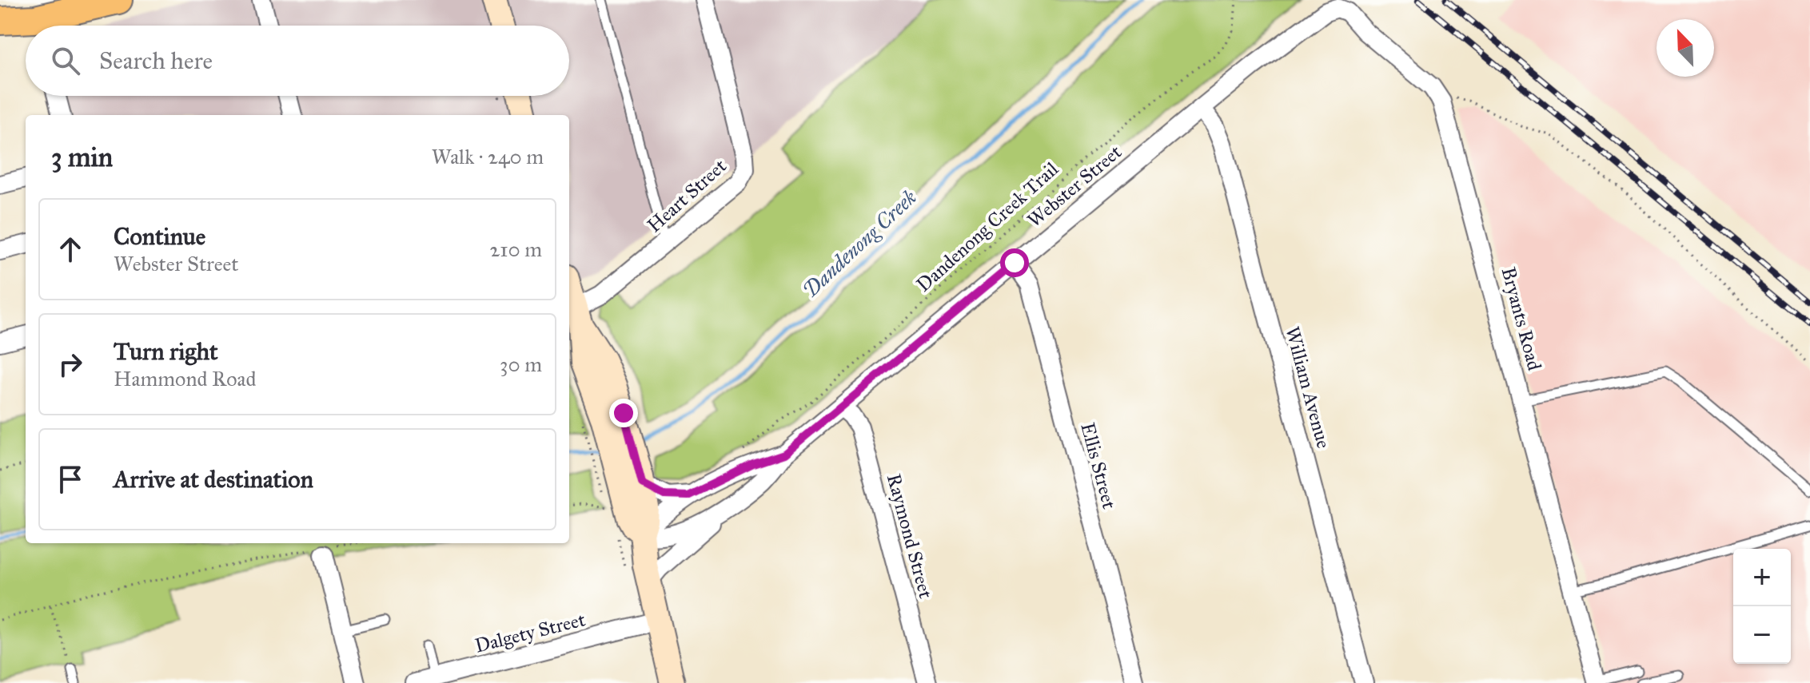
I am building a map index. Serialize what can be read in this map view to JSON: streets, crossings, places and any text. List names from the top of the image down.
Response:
{
  "streets": {
    "street": [
      "Webster Street",
      "Heart Street",
      "Bryants Road",
      "William Avenue",
      "Ellis Street",
      "Raymond Street",
      "Dalgety Street"
    ],
    "path": ["Dandenong Creek Trail"]
  },
  "crossings": [
    ["Webster Street", "Bryants Road"],
    ["Webster Street", "William Avenue"],
    ["Webster Street", "Ellis Street"],
    ["Webster Street", "Raymond Street"]
  ],
  "water": ["Dandenong Creek"],
  "north": "top left",
  "page": {
    "search": "Search here",
    "heading": ["3 min", "Walk · 240 m"],
    "list": [
      ["Continue", "Webster Street", "210 m"],
      ["Turn right", "Hammond Road", "30 m"],
      "Arrive at destination"
    ],
    "map_buttons": ["+", "−"]
  }
}
